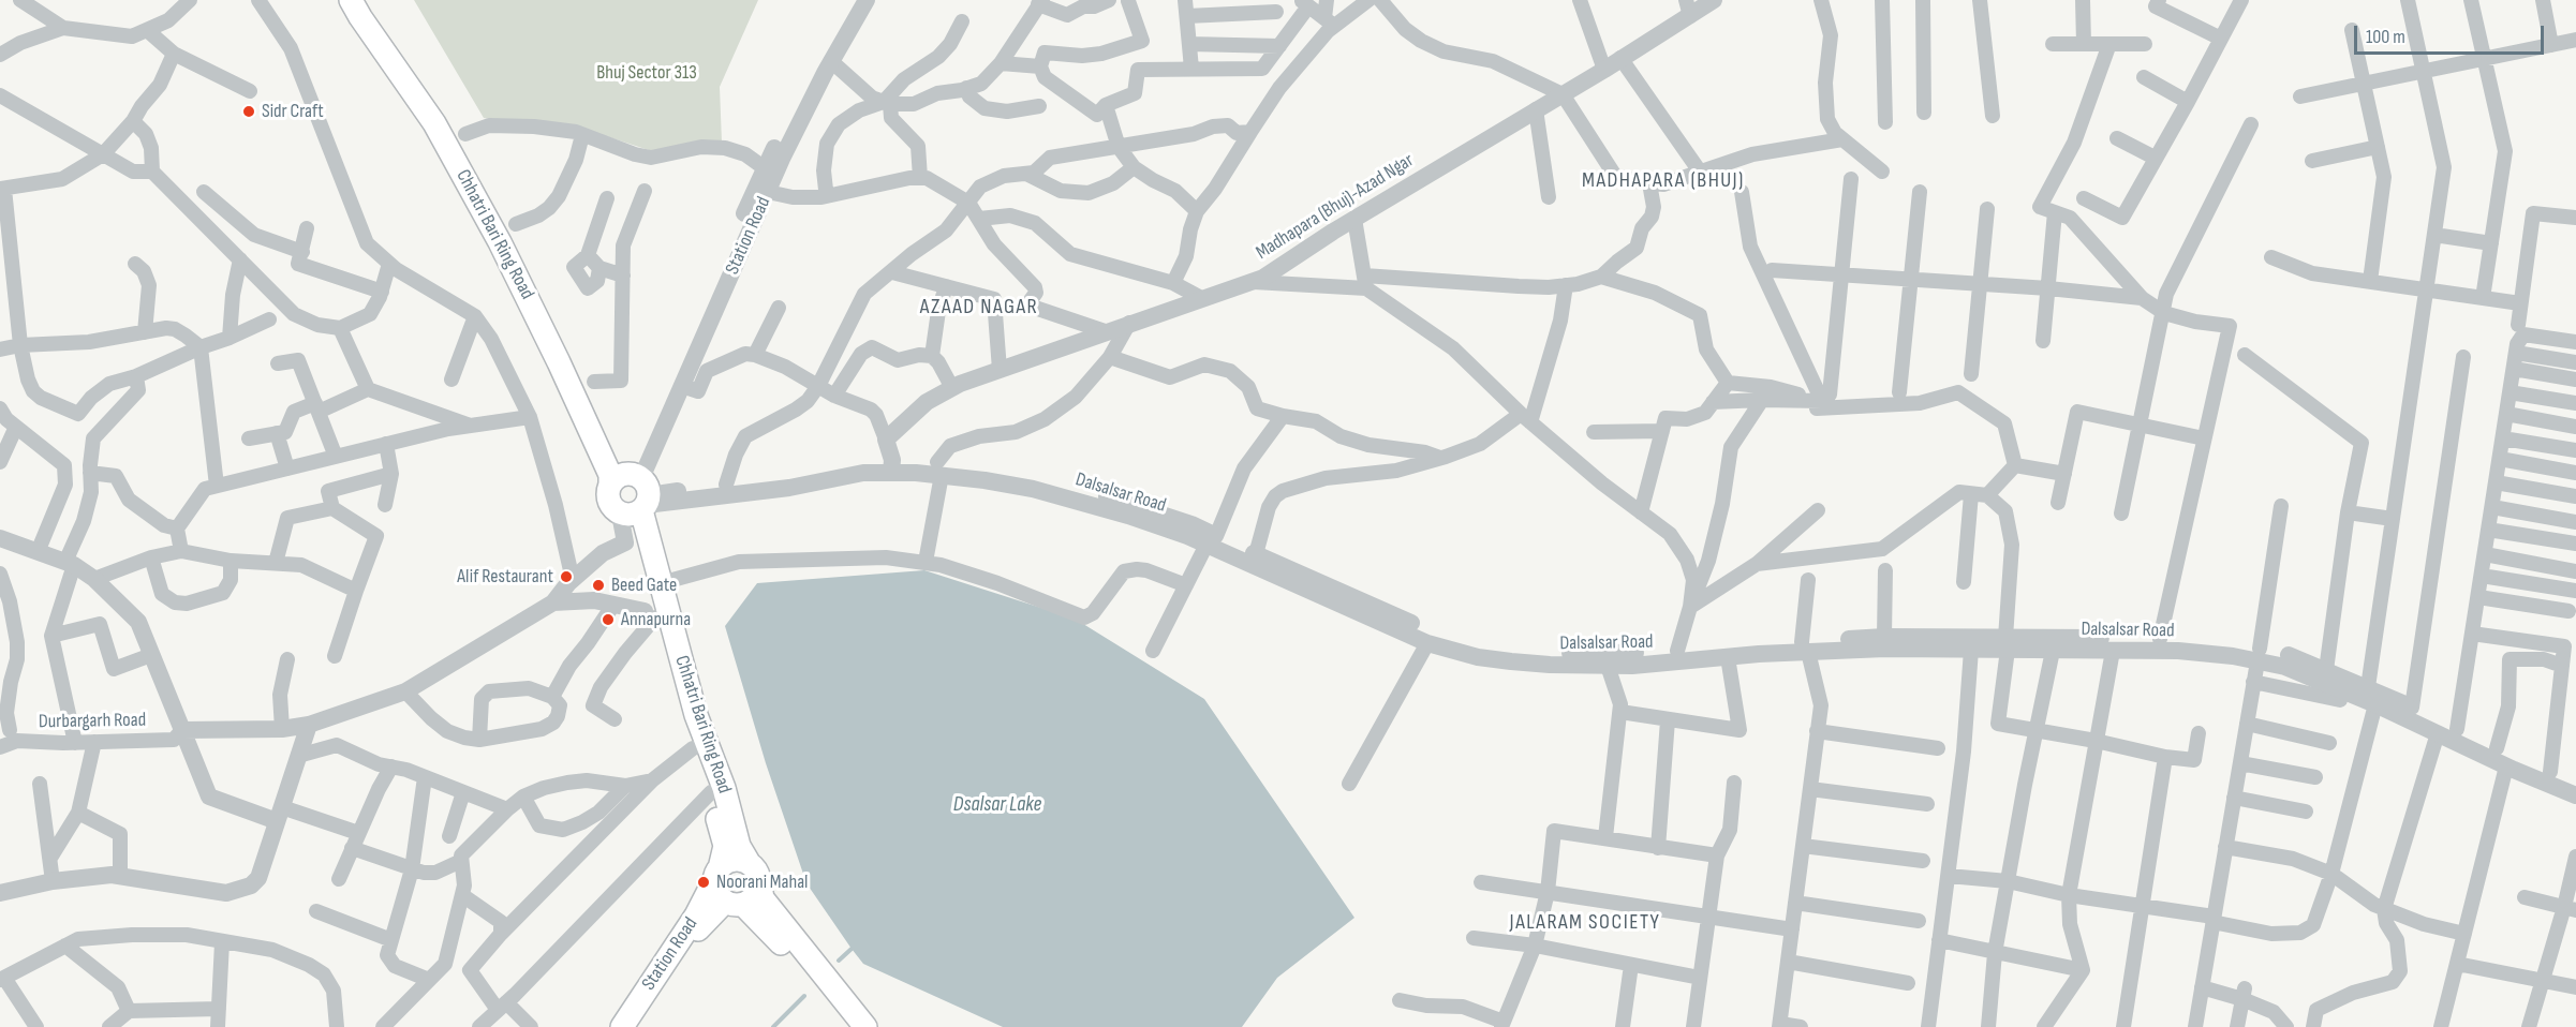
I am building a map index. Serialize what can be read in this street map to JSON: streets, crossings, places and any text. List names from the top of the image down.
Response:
{
  "streets": {
    "main road": ["Chhatri Bari Ring Road", "Station Road"],
    "street": ["Madhapara (Bhuj)-Azad Ngar", "Dalsalsar Road", "Durbargarh Road"]
  },
  "crossings": [
    ["Chhatri Bari Ring Road", "Station Road"],
    ["Chhatri Bari Ring Road", "Dalsalsar Road"],
    ["Station Road", "Dalsalsar Road"]
  ],
  "districts": ["MADHAPARA (BHUJ)", "AZAAD NAGAR", "JALARAM SOCIETY"],
  "water": ["Dsalsar Lake"],
  "parks": ["Bhuj Sector 313"],
  "places": [
    "Sidr Craft",
    "Alif Restaurant",
    "Beed Gate",
    "Annapurna",
    "Noorani Mahal"
  ],
  "scale_bar": "100 m"
}
